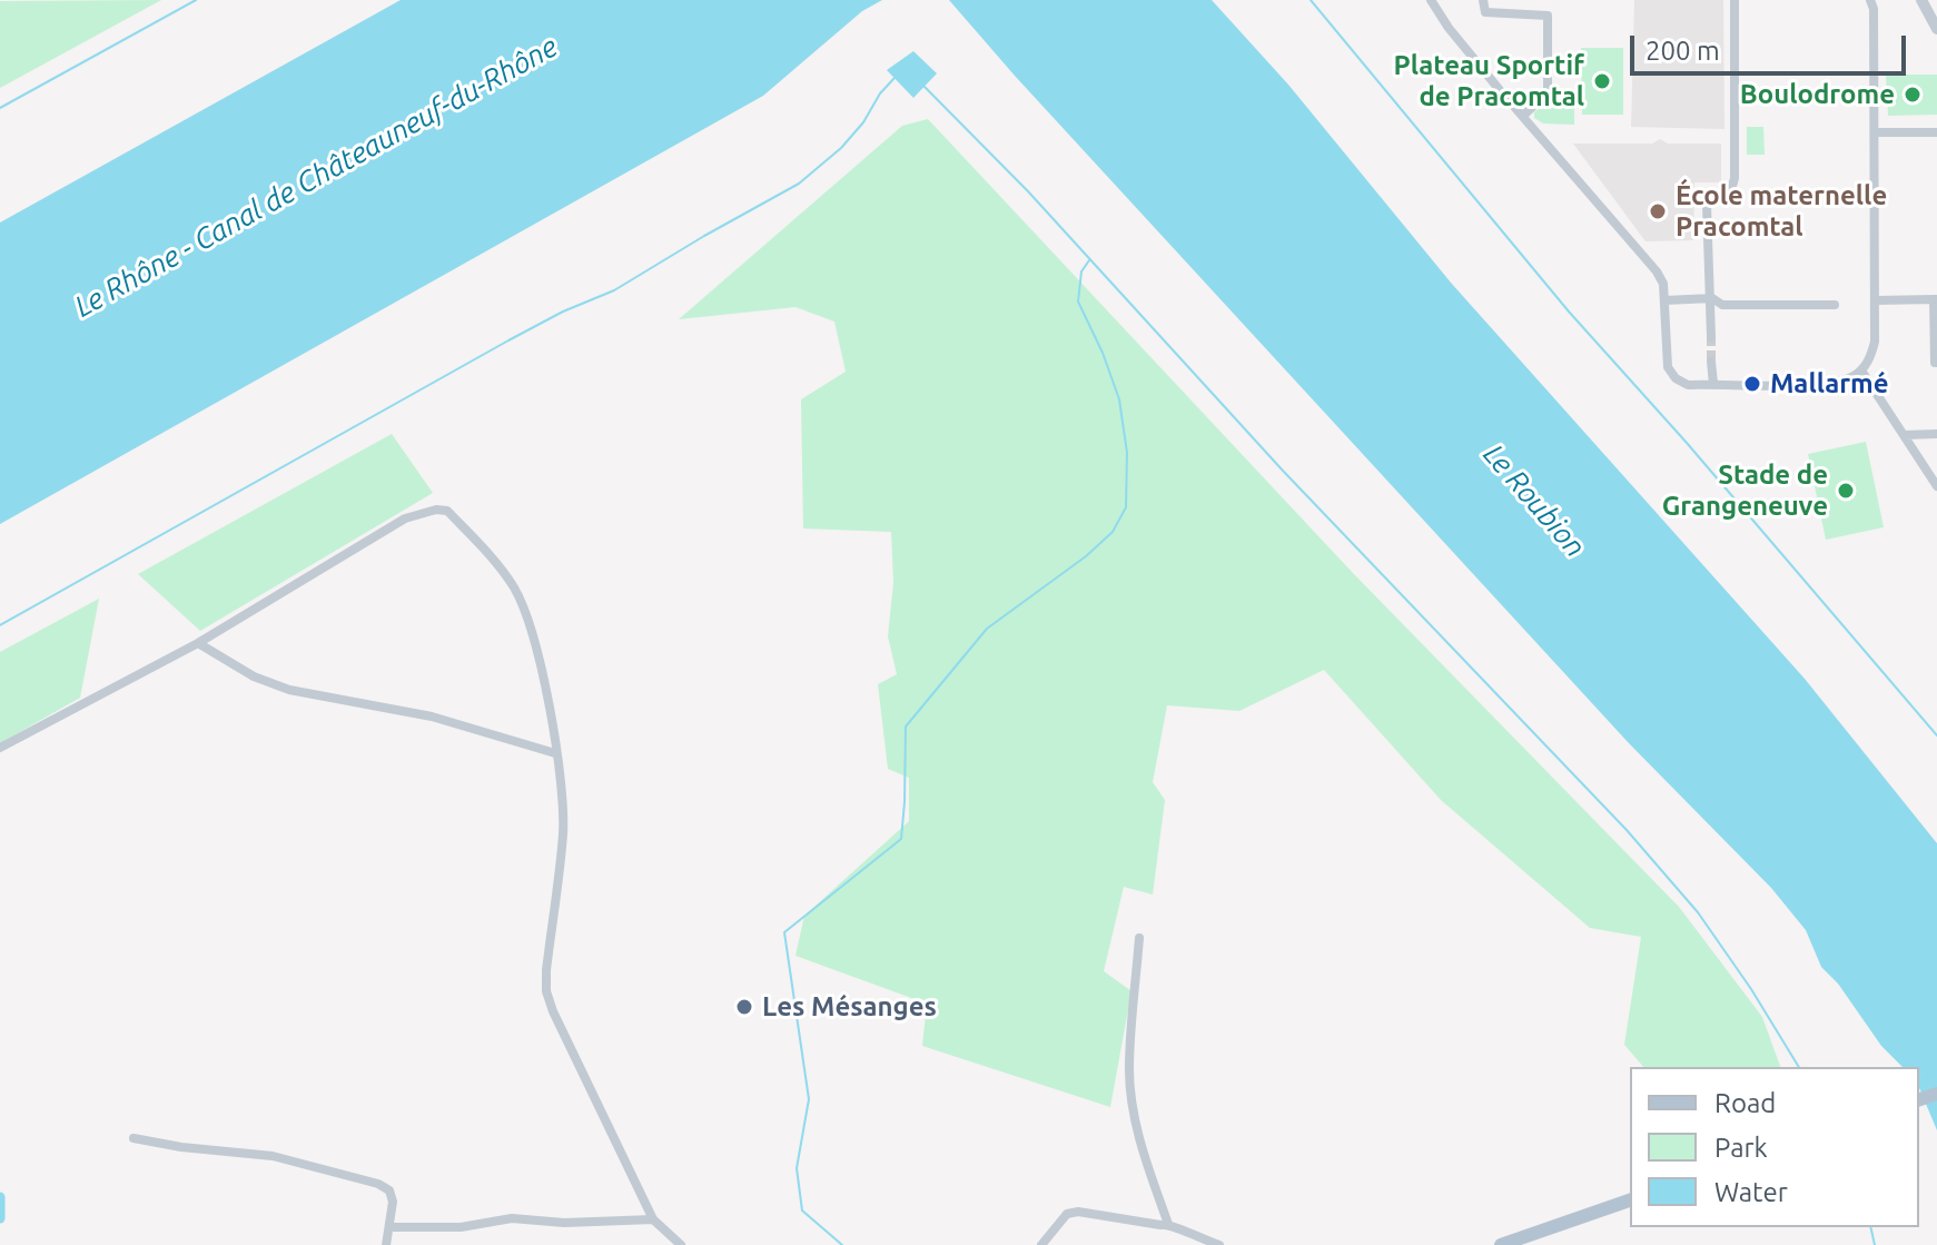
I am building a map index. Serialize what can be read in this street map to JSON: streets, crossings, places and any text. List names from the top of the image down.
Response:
{
  "water": ["Le Rhône - Canal de Châteauneuf-du-Rhône", "Le Roubion"],
  "places": [
    "Plateau Sportif de Pracomtal",
    "Boulodrome",
    "École maternelle Pracomtal",
    "Mallarmé",
    "Stade de Grangeneuve",
    "Les Mésanges"
  ],
  "legend": ["Road", "Park", "Water"],
  "scale_bar": "200 m"
}
